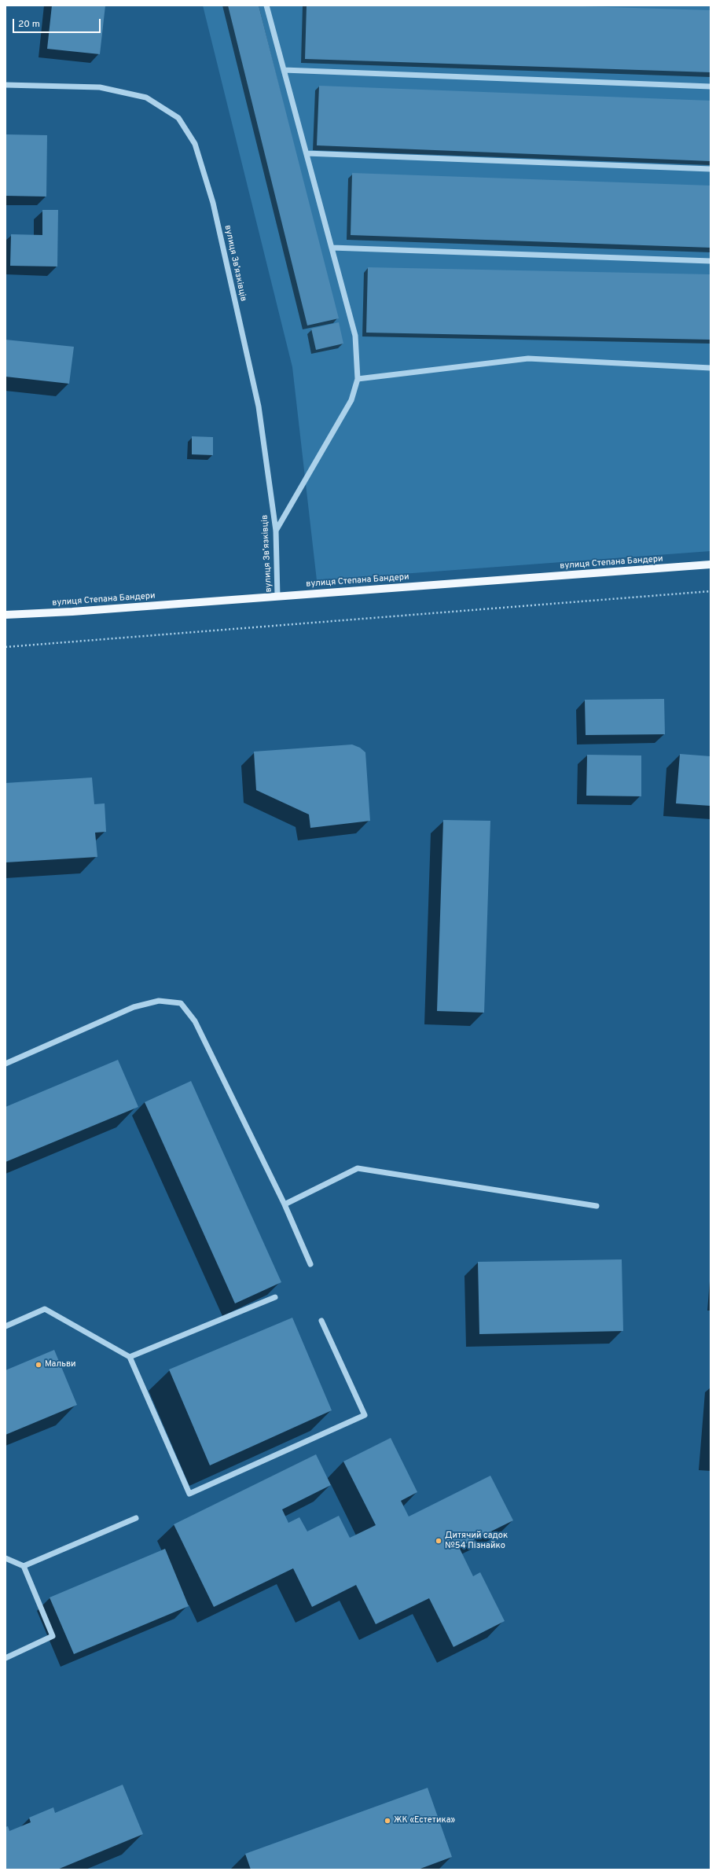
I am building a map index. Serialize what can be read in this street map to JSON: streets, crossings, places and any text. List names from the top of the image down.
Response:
{
  "streets": {
    "main road": ["вулиця Степана Бандери"],
    "street": ["вулиця Звʼязківців"]
  },
  "crossings": [
    ["вулиця Звʼязківців", "вулиця Степана Бандери"]
  ],
  "places": ["Мальви", "Дитячий садок №54 Пізнайко", "ЖК «Естетика»"],
  "scale_bar": "20 m"
}
